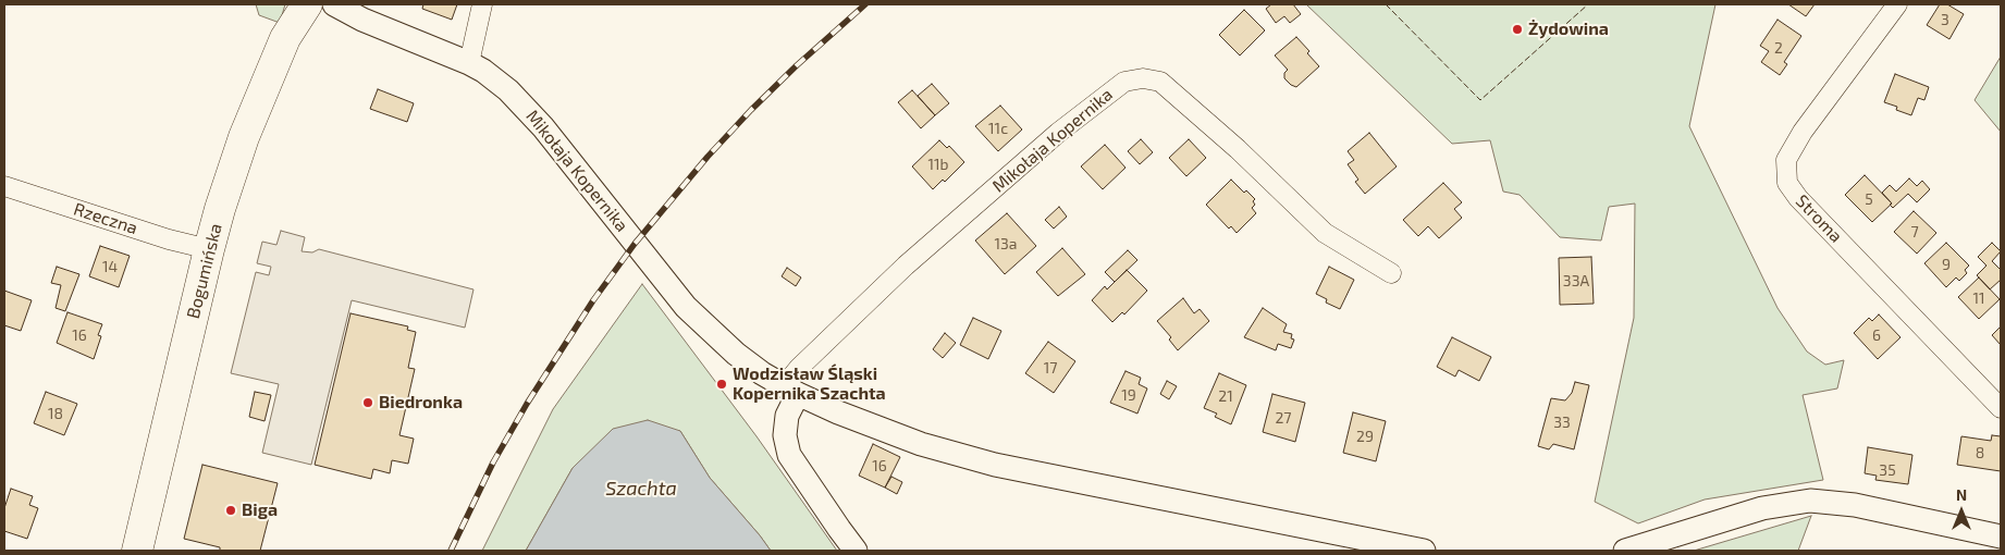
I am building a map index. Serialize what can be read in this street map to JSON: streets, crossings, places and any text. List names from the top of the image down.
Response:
{
  "streets": {
    "main road": ["Bogumińska"],
    "street": ["Mikołaja Kopernika", "Rzeczna", "Stroma"]
  },
  "crossings": [
    ["Rzeczna", "Bogumińska"]
  ],
  "water": ["Szachta"],
  "places": [
    "Żydowina",
    "Wodzisław Śląski Kopernika Szachta",
    "Biedronka",
    "Biga"
  ],
  "house_numbers": [
    "3",
    "2",
    "11c",
    "11b",
    "5",
    "7",
    "13a",
    "9",
    "14",
    "33A",
    "11",
    "16",
    "6",
    "17",
    "19",
    "21",
    "18",
    "27",
    "33",
    "29",
    "8",
    "16",
    "35"
  ],
  "north": "top"
}
